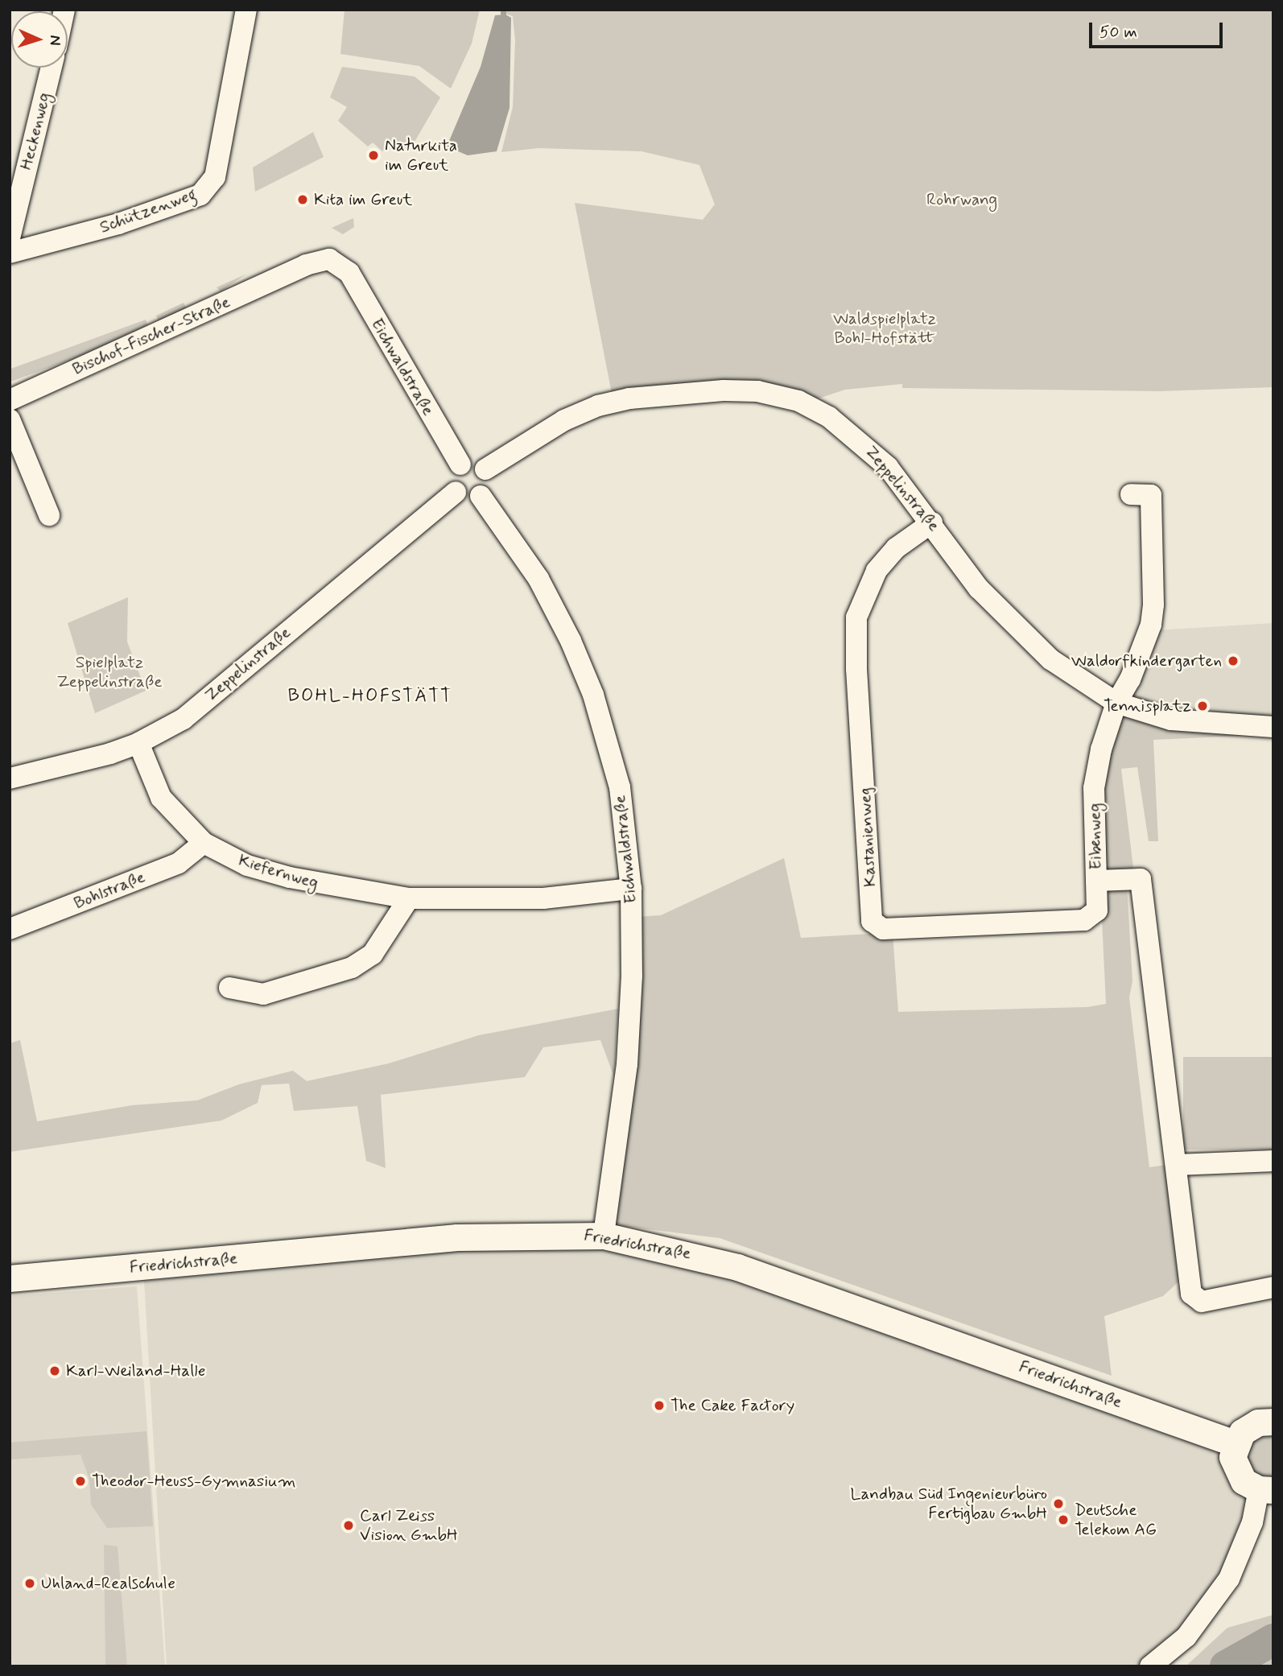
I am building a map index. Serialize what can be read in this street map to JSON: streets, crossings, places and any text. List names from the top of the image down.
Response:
{
  "streets": {
    "main road": ["Friedrichstraße"],
    "street": [
      "Heckenweg",
      "Schützenweg",
      "Bischof-Fischer-Straße",
      "Eichwaldstraße",
      "Zeppelinstraße",
      "Eibenweg",
      "Kastanienweg",
      "Kiefernweg",
      "Bohlstraße"
    ]
  },
  "crossings": [
    ["Bischof-Fischer-Straße", "Eichwaldstraße"],
    ["Eichwaldstraße", "Zeppelinstraße"],
    ["Eichwaldstraße", "Kiefernweg"],
    ["Eichwaldstraße", "Friedrichstraße"],
    ["Zeppelinstraße", "Eibenweg"],
    ["Zeppelinstraße", "Kastanienweg"],
    ["Zeppelinstraße", "Kiefernweg"],
    ["Eibenweg", "Kastanienweg"],
    ["Kiefernweg", "Bohlstraße"]
  ],
  "districts": ["BOHL-HOFSTÄTT"],
  "parks": ["Rohrwang", "Waldspielplatz Bohl-Hofstätt", "Spielplatz Zeppelinstraße"],
  "places": [
    "Naturkita im Greut",
    "Kita im Greut",
    "Waldorfkindergarten",
    "Tennisplatz",
    "Karl-Weiland-Halle",
    "The Cake Factory",
    "Theodor-Heuss-Gymnasium",
    "Landbau Süd Ingenieurbüro Fertigbau GmbH",
    "Deutsche Telekom AG",
    "Carl Zeiss Vision GmbH",
    "Uhland-Realschule"
  ],
  "scale_bar": "50 m",
  "north": "right"
}
